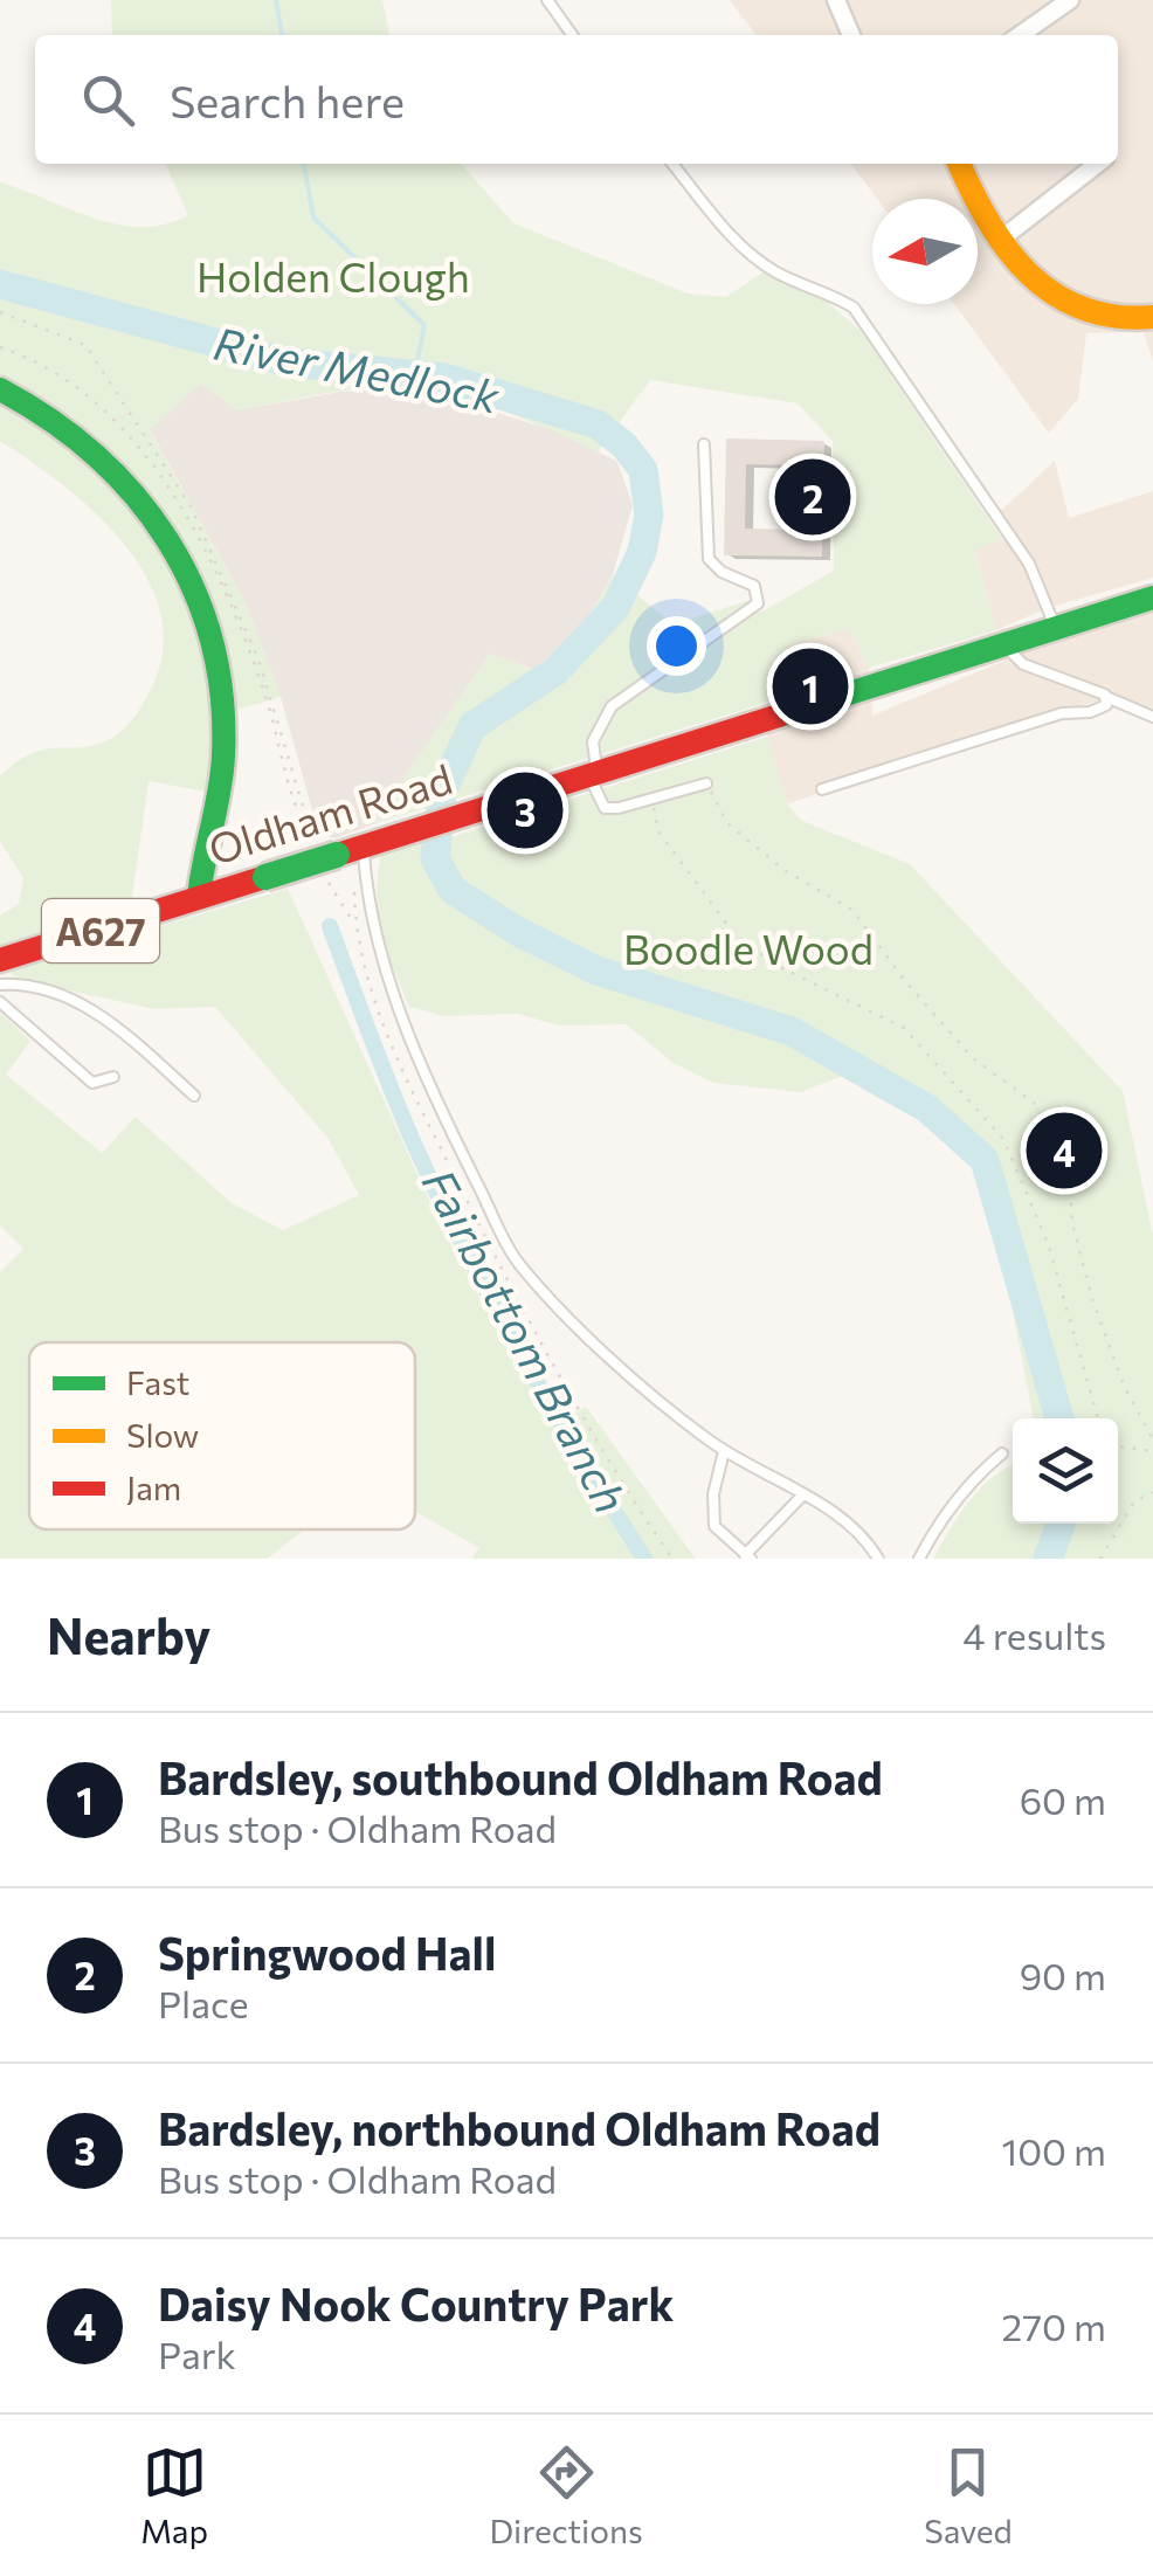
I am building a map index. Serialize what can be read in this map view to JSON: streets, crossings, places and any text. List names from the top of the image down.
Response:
{
  "streets": {
    "main road": ["Oldham Road", "A627"]
  },
  "crossings": [
    ["Oldham Road", "A627"]
  ],
  "water": ["River Medlock", "Fairbottom Branch"],
  "parks": ["Holden Clough", "Boodle Wood"],
  "legend": ["Fast", "Slow", "Jam"],
  "north": "left",
  "page": {
    "search": "Search here",
    "pins": [
      "2",
      "1",
      "3",
      "4"
    ],
    "heading": ["Nearby", "4 results"],
    "list": [
      {
        "mark": "1",
        "name": "Bardsley, southbound Oldham Road",
        "note": "Bus stop · Oldham Road",
        "value": "60 m"
      },
      {
        "mark": "2",
        "name": "Springwood Hall",
        "note": "Place",
        "value": "90 m"
      },
      {
        "mark": "3",
        "name": "Bardsley, northbound Oldham Road",
        "note": "Bus stop · Oldham Road",
        "value": "100 m"
      },
      {
        "mark": "4",
        "name": "Daisy Nook Country Park",
        "note": "Park",
        "value": "270 m"
      }
    ],
    "nav": ["Map", "Directions", "Saved"]
  }
}
